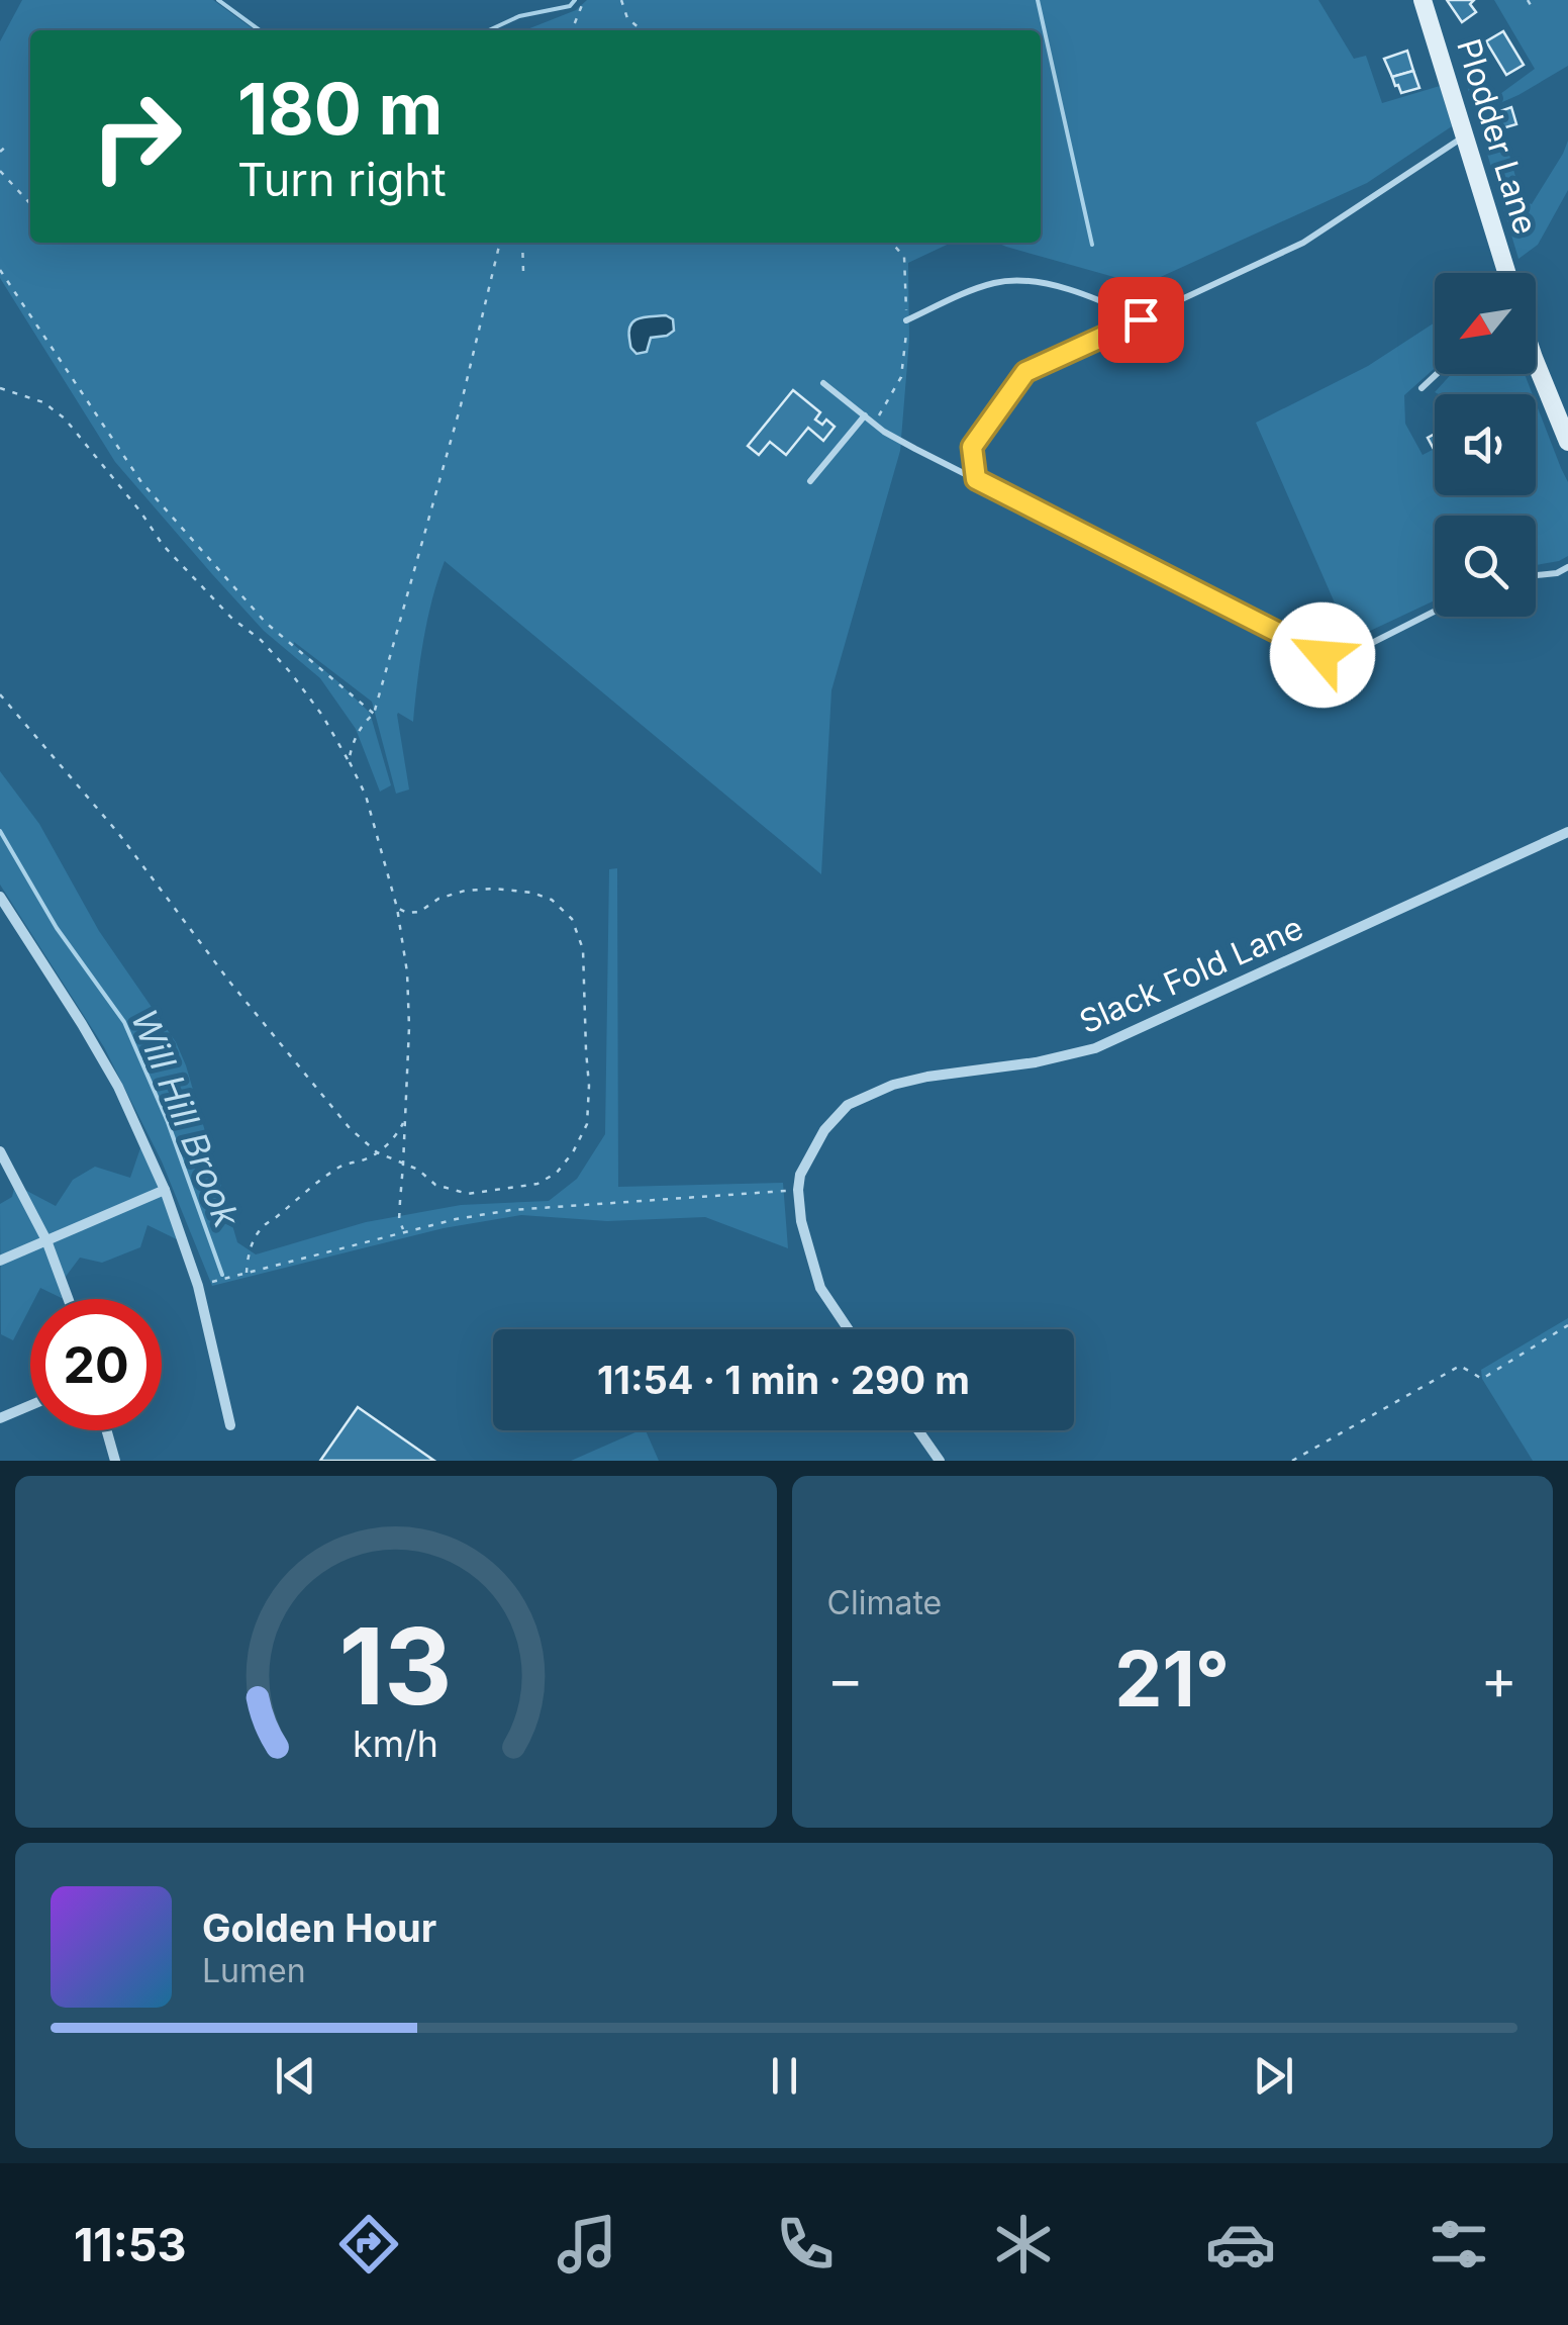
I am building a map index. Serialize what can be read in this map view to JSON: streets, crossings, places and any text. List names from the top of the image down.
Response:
{
  "streets": {
    "main road": ["Plodder Lane"],
    "street": ["Slack Fold Lane"]
  },
  "water": ["Will Hill Brook"],
  "north": "bottom left",
  "page": {
    "turn": ["180 m", "Turn right"],
    "limit": "20",
    "trip": "11:54 · 1 min · 290 m",
    "tile": "Climate",
    "heat": ["−", "21°", "+"],
    "song": ["Golden Hour", "Lumen"],
    "tabs": "11:53",
    "gauge": ["13", "km/h"]
  }
}
